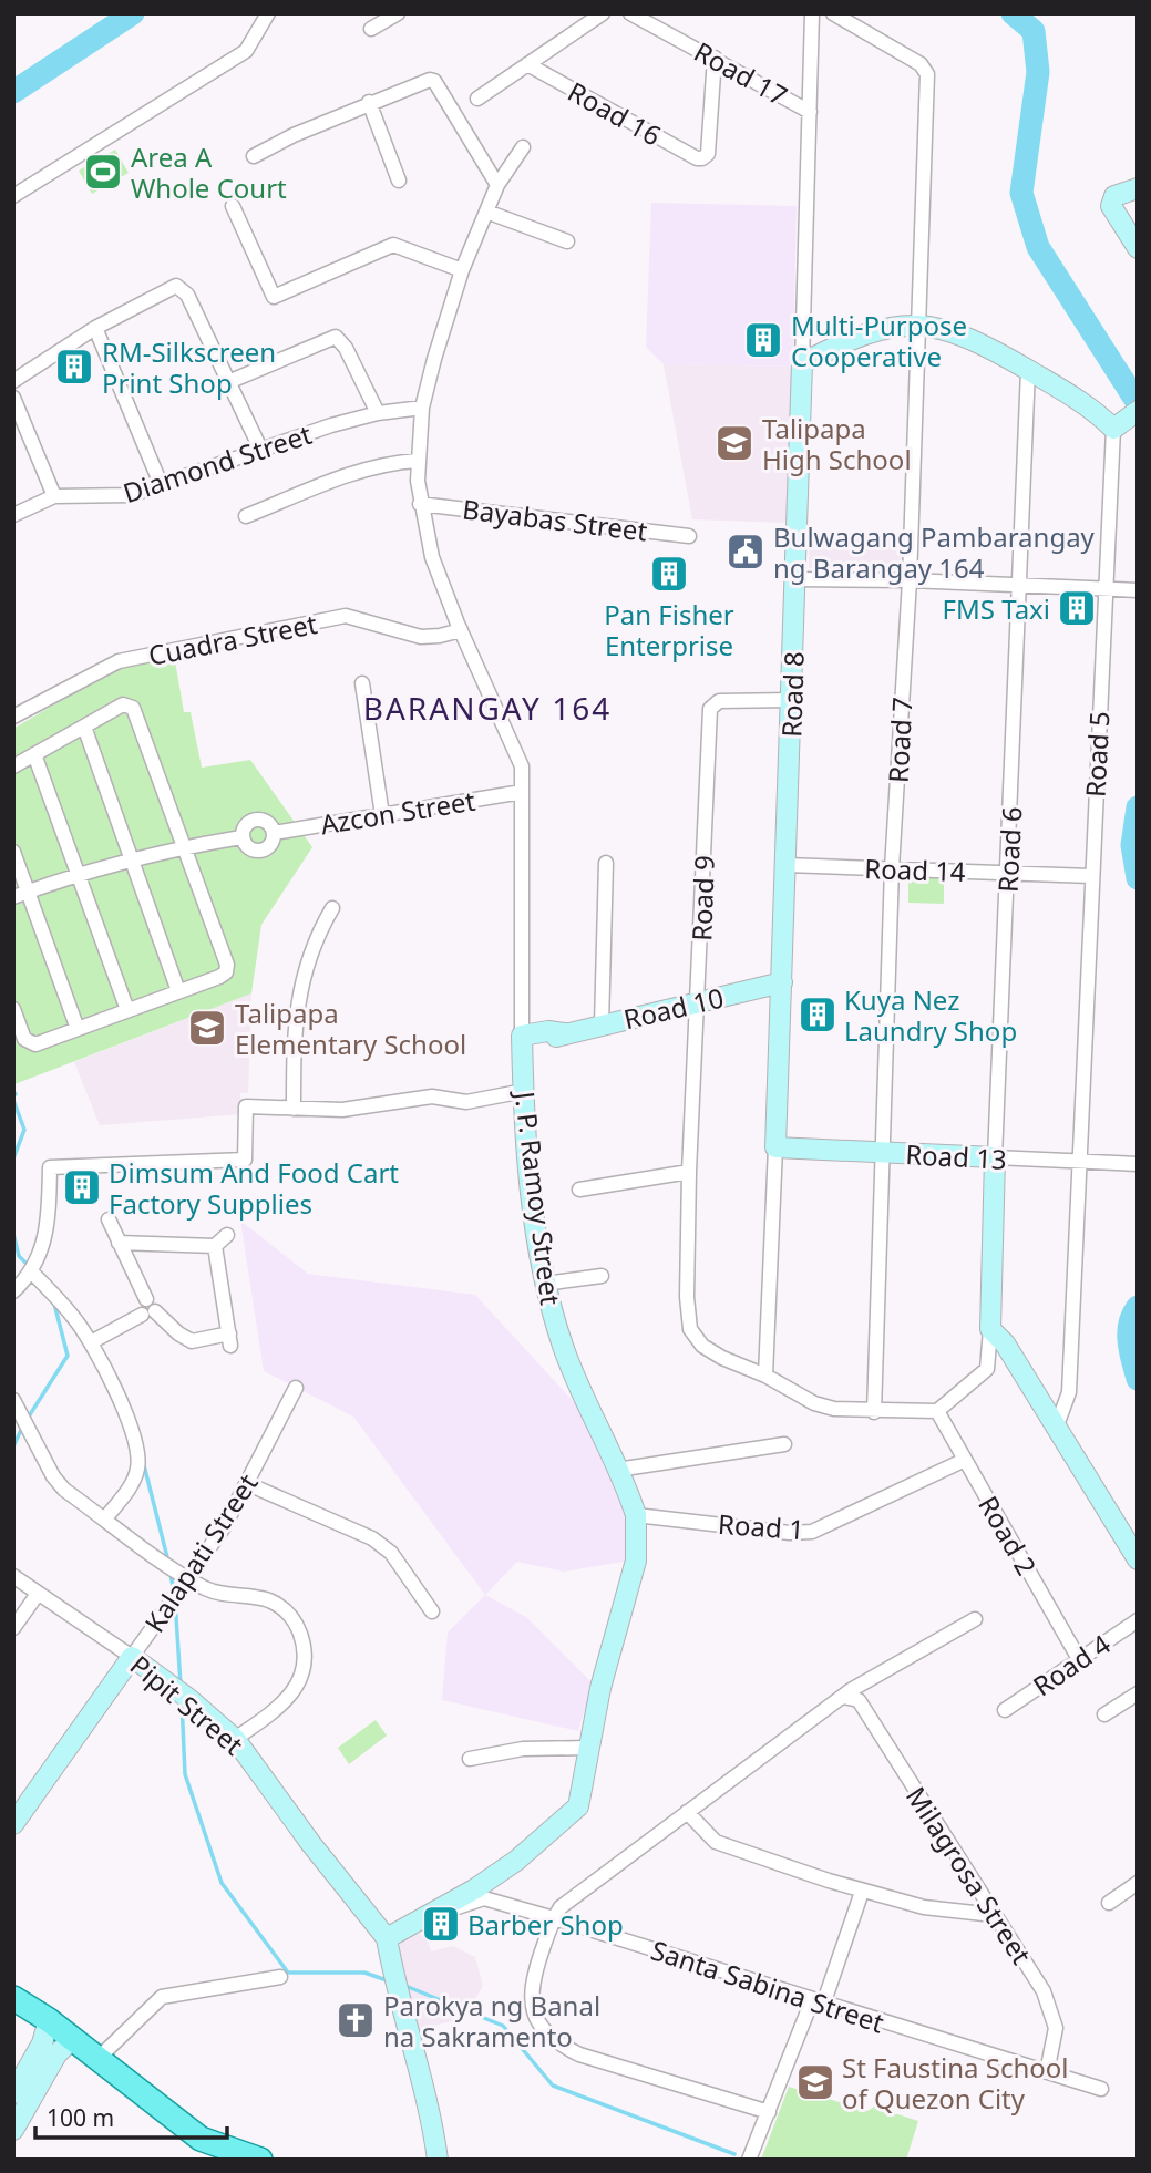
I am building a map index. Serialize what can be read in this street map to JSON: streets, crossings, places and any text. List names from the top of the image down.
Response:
{
  "streets": {
    "street": [
      "Road 17",
      "Road 16",
      "Diamond Street",
      "Bayabas Street",
      "Cuadra Street",
      "Road 8",
      "Road 7",
      "Road 5",
      "Azcon Street",
      "Road 6",
      "Road 14",
      "Road 9",
      "Road 10",
      "Road 13",
      "J. P. Ramoy Street",
      "Road 1",
      "Road 2",
      "Kalapati Street",
      "Road 4",
      "Pipit Street",
      "Milagrosa Street",
      "Santa Sabina Street"
    ]
  },
  "crossings": [
    ["Road 17", "Road 16"],
    ["Road 17", "Road 8"],
    ["Diamond Street", "J. P. Ramoy Street"],
    ["Bayabas Street", "J. P. Ramoy Street"],
    ["Cuadra Street", "J. P. Ramoy Street"],
    ["Road 8", "Road 5"],
    ["Road 8", "Road 14"],
    ["Road 8", "Road 9"],
    ["Road 8", "Road 10"],
    ["Road 8", "Road 13"],
    ["Road 7", "Road 5"],
    ["Road 7", "Road 14"],
    ["Road 7", "Road 9"],
    ["Road 7", "Road 13"],
    ["Road 5", "Road 6"],
    ["Road 5", "Road 14"],
    ["Road 5", "Road 13"],
    ["Azcon Street", "J. P. Ramoy Street"],
    ["Road 6", "Road 14"],
    ["Road 6", "Road 13"],
    ["Road 9", "Road 10"],
    ["Road 9", "Road 2"],
    ["Road 10", "J. P. Ramoy Street"],
    ["J. P. Ramoy Street", "Road 1"],
    ["J. P. Ramoy Street", "Pipit Street"],
    ["J. P. Ramoy Street", "Santa Sabina Street"],
    ["Road 1", "Road 2"],
    ["Road 2", "Road 4"],
    ["Kalapati Street", "Pipit Street"],
    ["Milagrosa Street", "Santa Sabina Street"]
  ],
  "districts": ["BARANGAY 164"],
  "places": {
    "sports": ["Area A Whole Court"],
    "building": [
      "Multi-Purpose Cooperative",
      "RM-Silkscreen Print Shop",
      "Pan Fisher Enterprise",
      "FMS Taxi",
      "Kuya Nez Laundry Shop",
      "Dimsum And Food Cart Factory Supplies",
      "Barber Shop"
    ],
    "school or university": ["Talipapa High School", "Talipapa Elementary School", "St Faustina School of Quezon City"],
    "public building": ["Bulwagang Pambarangay ng Barangay 164"],
    "church": ["Parokya ng Banal na Sakramento"]
  },
  "scale_bar": "100 m"
}
